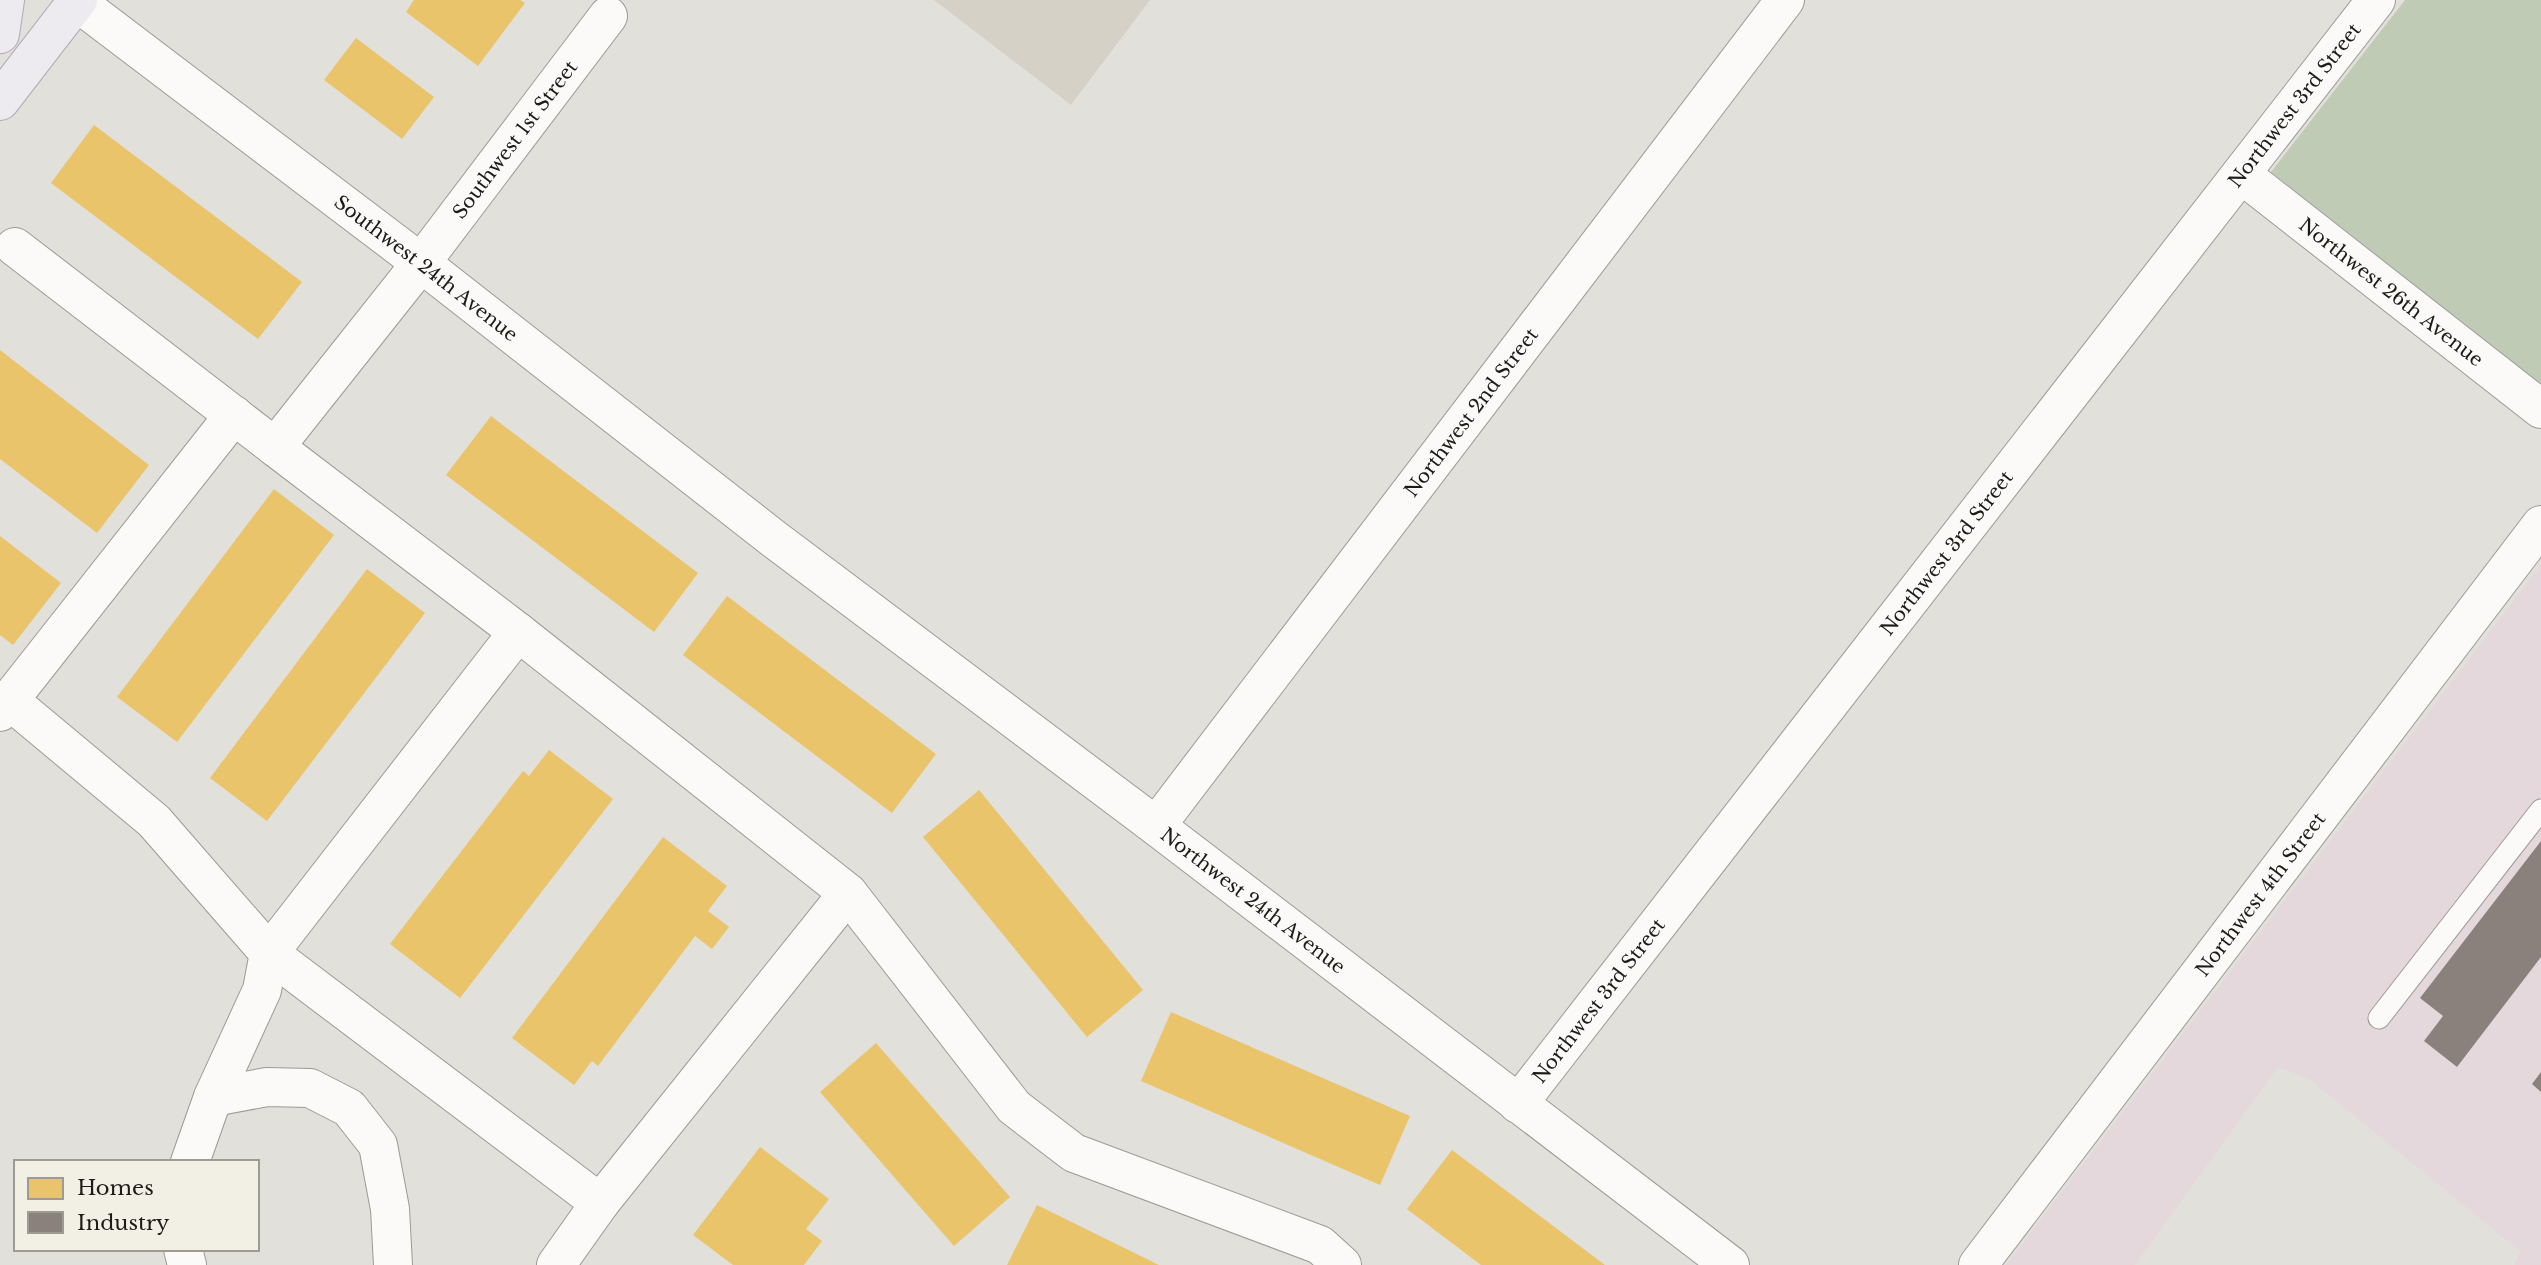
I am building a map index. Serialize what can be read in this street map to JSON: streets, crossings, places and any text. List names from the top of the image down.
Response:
{
  "streets": {
    "street": [
      "Northwest 3rd Street",
      "Southwest 1st Street",
      "Southwest 24th Avenue",
      "Northwest 26th Avenue",
      "Northwest 2nd Street",
      "Northwest 4th Street",
      "Northwest 24th Avenue"
    ]
  },
  "crossings": [
    ["Northwest 3rd Street", "Northwest 26th Avenue"],
    ["Northwest 3rd Street", "Northwest 24th Avenue"],
    ["Southwest 1st Street", "Southwest 24th Avenue"],
    ["Southwest 24th Avenue", "Northwest 24th Avenue"],
    ["Northwest 2nd Street", "Northwest 24th Avenue"]
  ],
  "legend": ["Homes", "Industry"]
}
